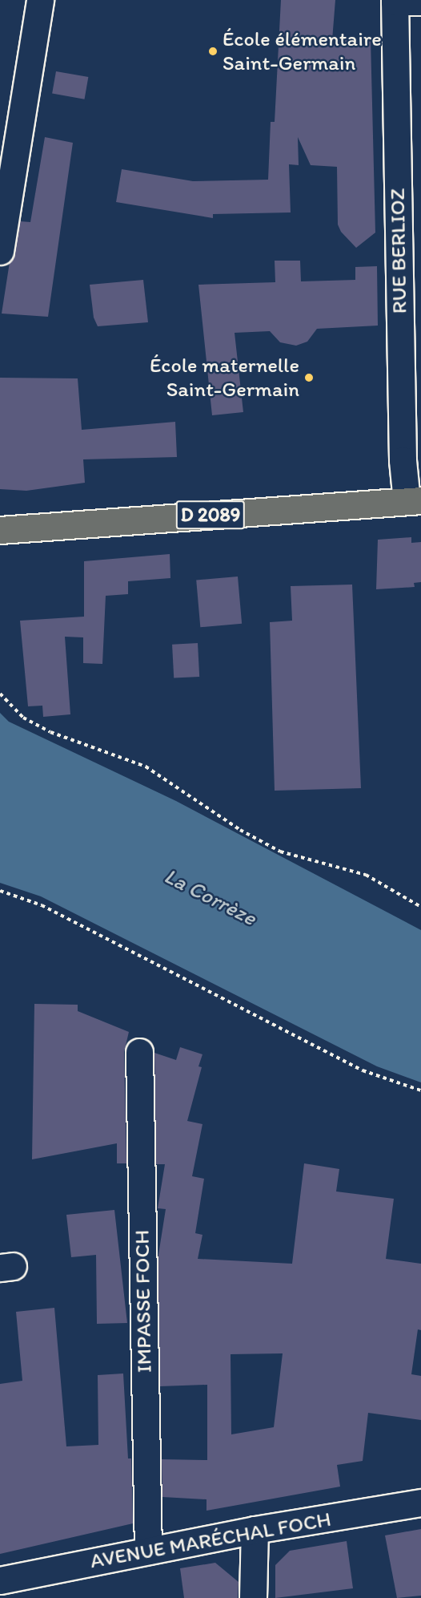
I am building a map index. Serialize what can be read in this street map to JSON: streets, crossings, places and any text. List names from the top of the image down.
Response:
{
  "streets": {
    "main road": ["D 2089"],
    "street": ["RUE BERLIOZ", "IMPASSE FOCH", "AVENUE MARÉCHAL FOCH"]
  },
  "crossings": [
    ["RUE BERLIOZ", "D 2089"],
    ["IMPASSE FOCH", "AVENUE MARÉCHAL FOCH"]
  ],
  "water": ["La Corrèze"],
  "places": ["École élémentaire Saint-Germain", "École maternelle Saint-Germain"]
}
